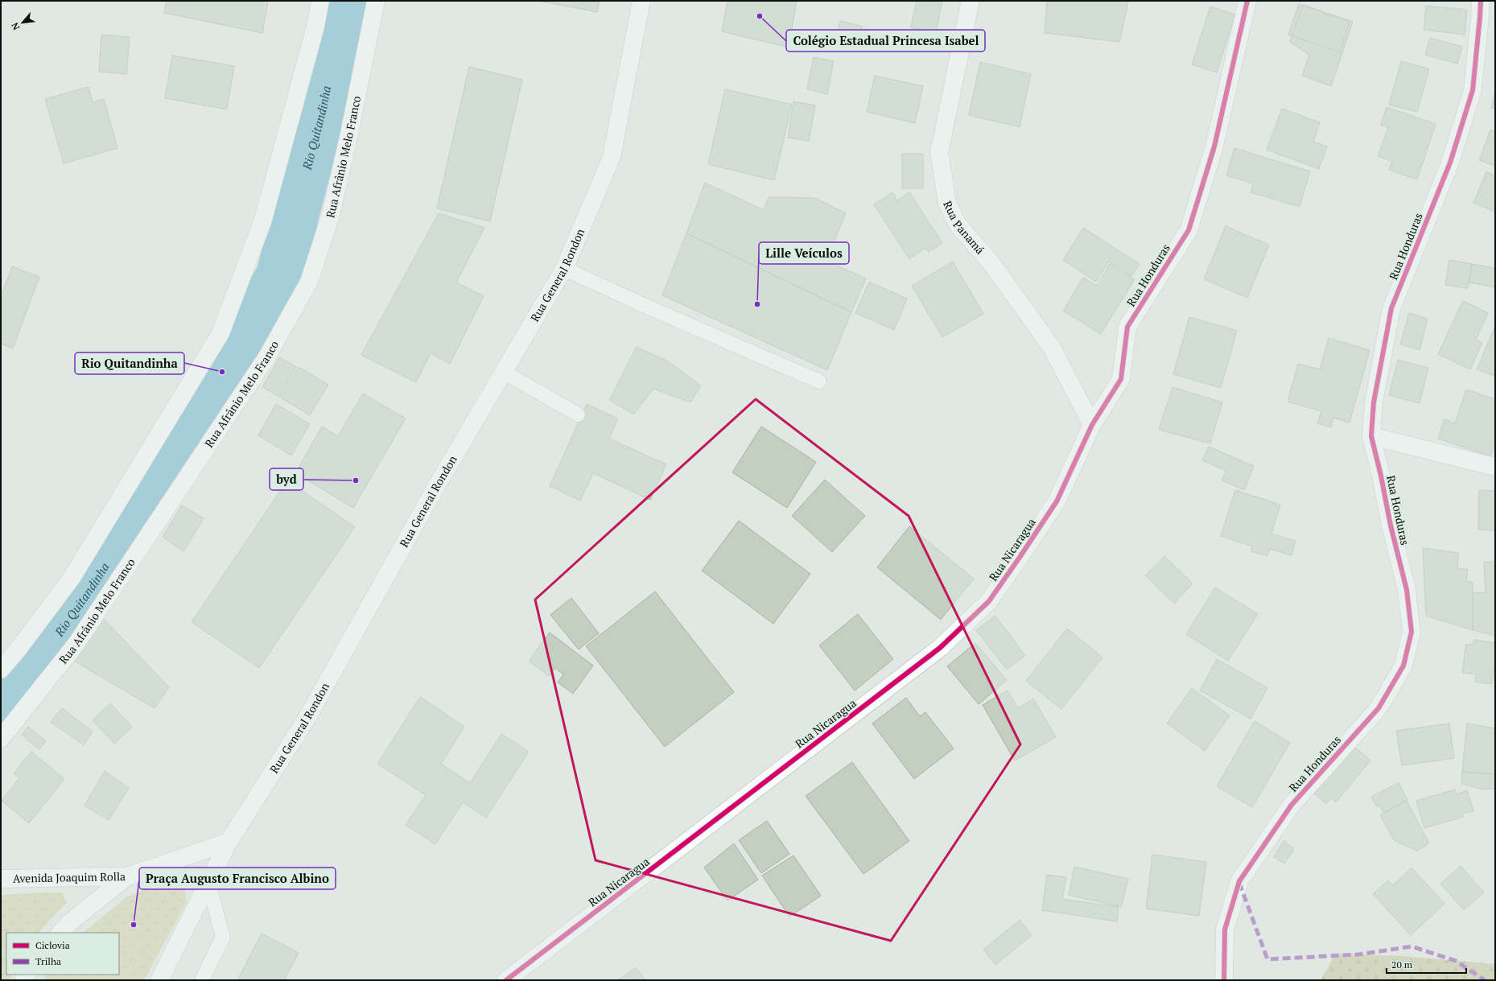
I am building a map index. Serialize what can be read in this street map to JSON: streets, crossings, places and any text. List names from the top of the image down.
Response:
{
  "streets": {
    "street": [
      "Rua Afrânio Melo Franco",
      "Rua Panamá",
      "Rua Honduras",
      "Rua General Rondon",
      "Rua Nicaragua",
      "Avenida Joaquim Rolla"
    ]
  },
  "crossings": [
    ["Rua Panamá", "Rua Honduras"],
    ["Rua Panamá", "Rua Nicaragua"],
    ["Rua Honduras", "Rua Nicaragua"],
    ["Rua General Rondon", "Avenida Joaquim Rolla"]
  ],
  "water": ["Rio Quitandinha"],
  "places": [
    "Colégio Estadual Princesa Isabel",
    "Lille Veículos",
    "Rio Quitandinha",
    "byd",
    "Praça Augusto Francisco Albino"
  ],
  "legend": ["Ciclovia", "Trilha"],
  "scale_bar": "20 m",
  "north": "bottom left"
}
